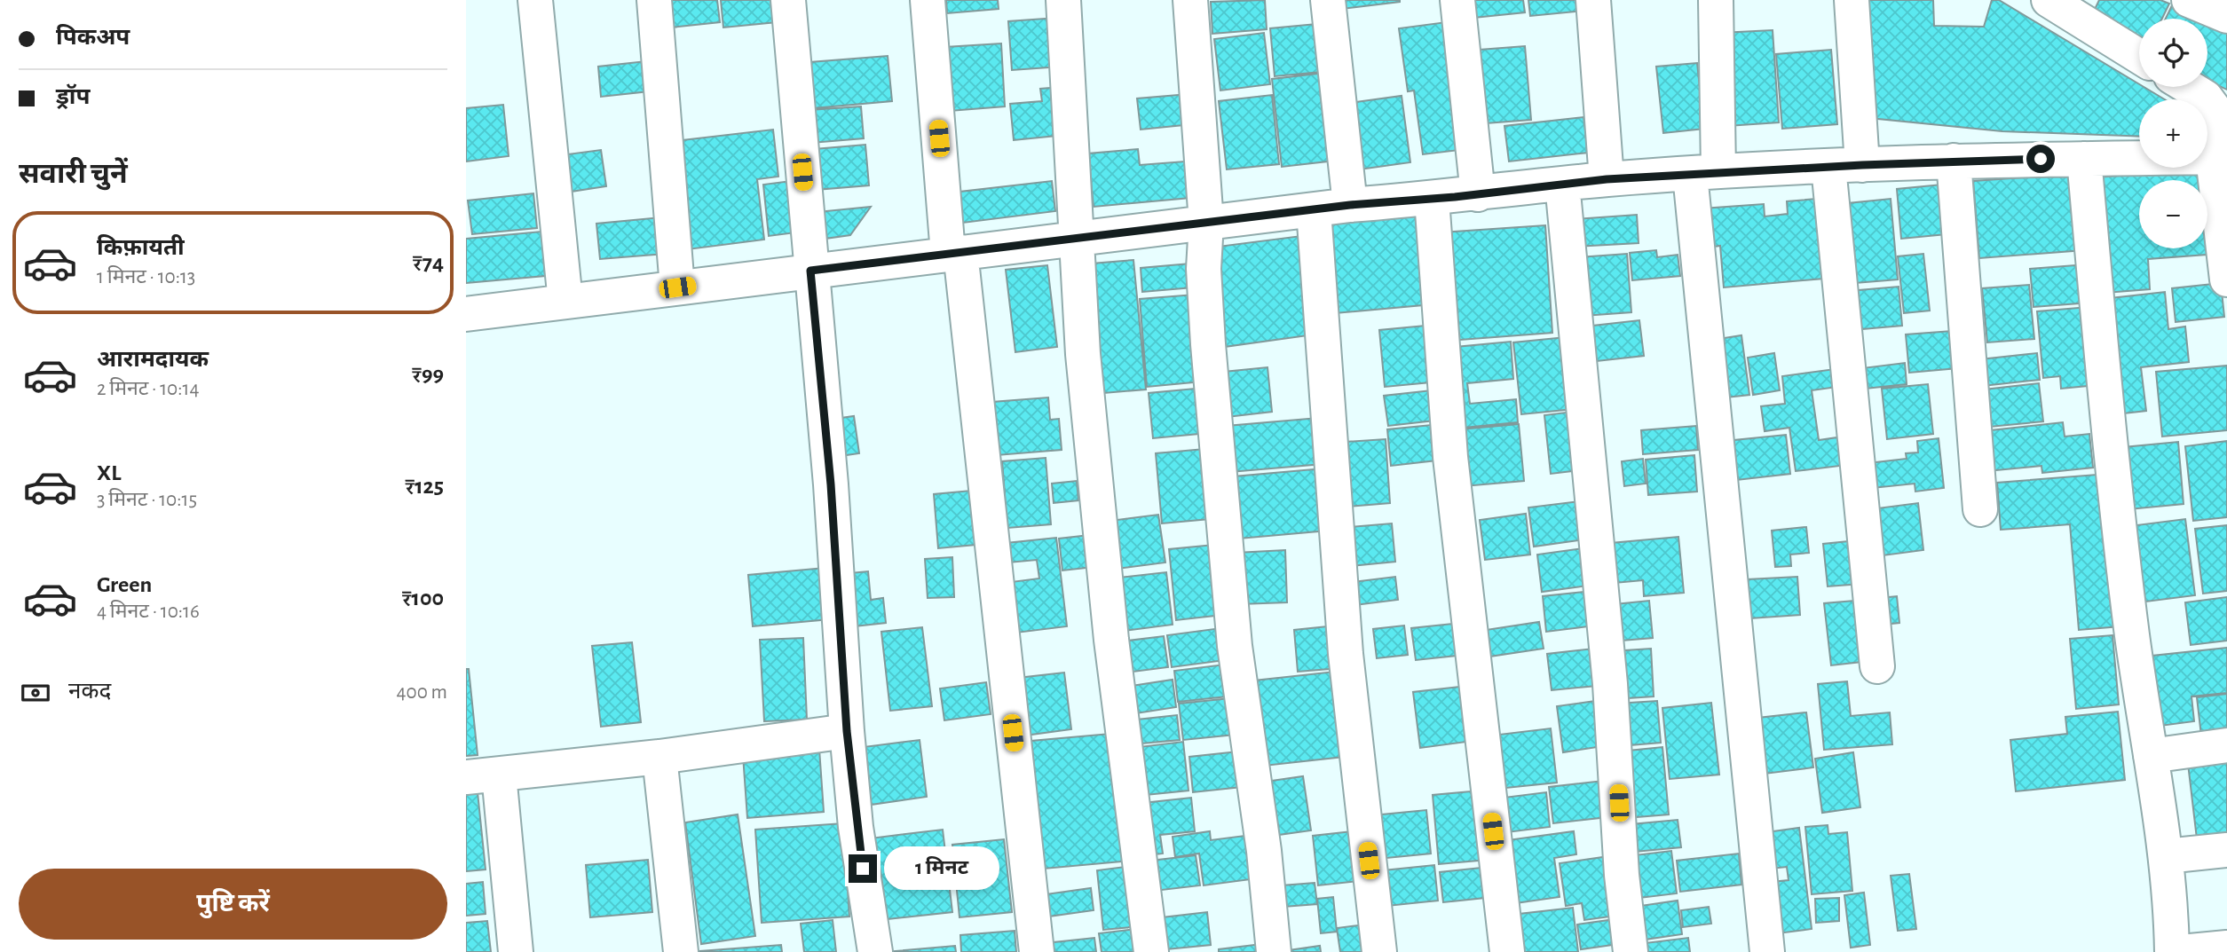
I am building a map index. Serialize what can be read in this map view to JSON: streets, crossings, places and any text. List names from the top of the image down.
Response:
{
  "page": {
    "banner": ["पिकअप", "ड्रॉप"],
    "map_buttons": ["+", "−"],
    "heading": "सवारी चुनें",
    "list": [
      {
        "name": "किफ़ायती",
        "note": "1 मिनट · 10:13",
        "value": "₹74"
      },
      {
        "name": "आरामदायक",
        "note": "2 मिनट · 10:14",
        "value": "₹99"
      },
      {
        "name": "XL",
        "note": "3 मिनट · 10:15",
        "value": "₹125"
      },
      {
        "name": "Green",
        "note": "4 मिनट · 10:16",
        "value": "₹100"
      }
    ],
    "pay": ["नकद", "400 m"],
    "bubble": "1 मिनट",
    "buttons": "पुष्टि करें"
  }
}
